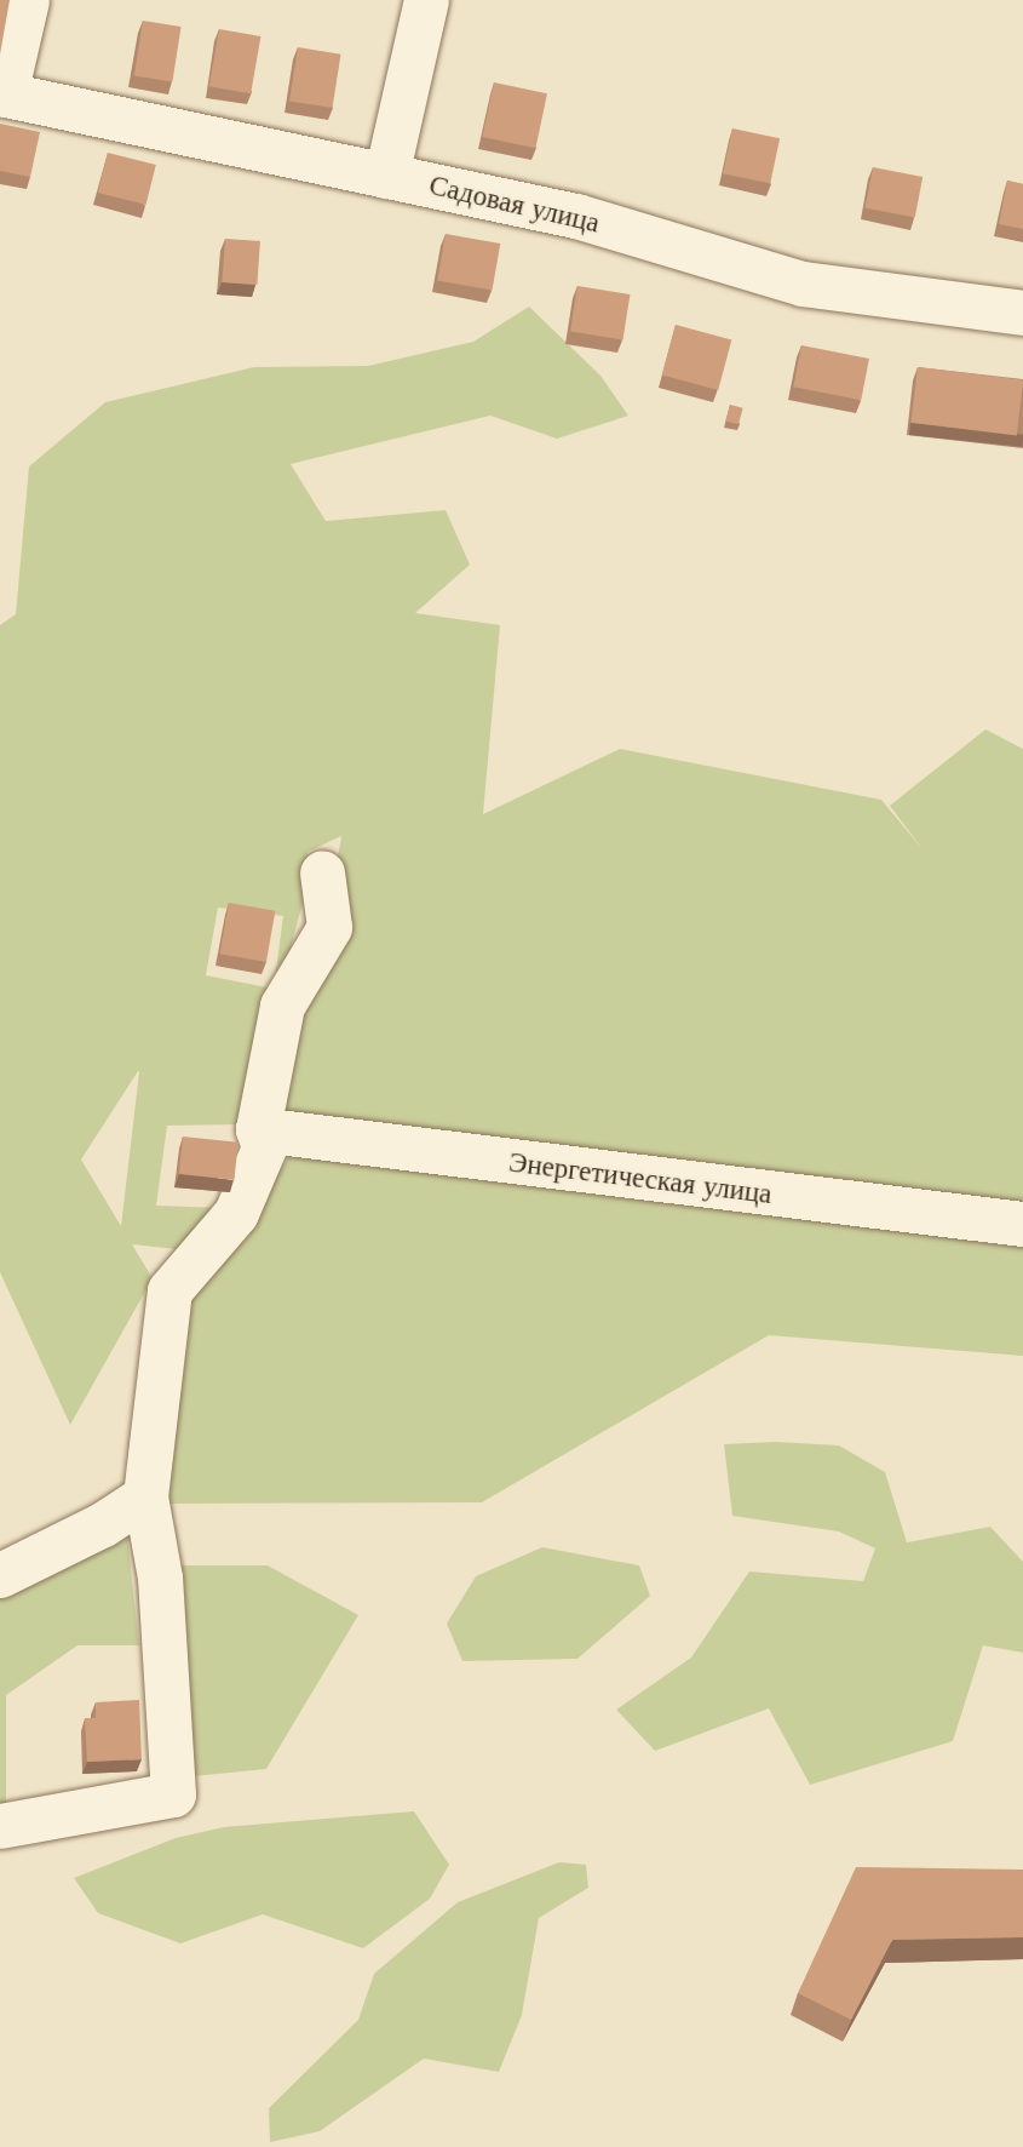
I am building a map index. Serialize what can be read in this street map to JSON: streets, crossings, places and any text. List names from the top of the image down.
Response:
{
  "streets": {
    "street": ["Садовая улица", "Энергетическая улица"]
  }
}
